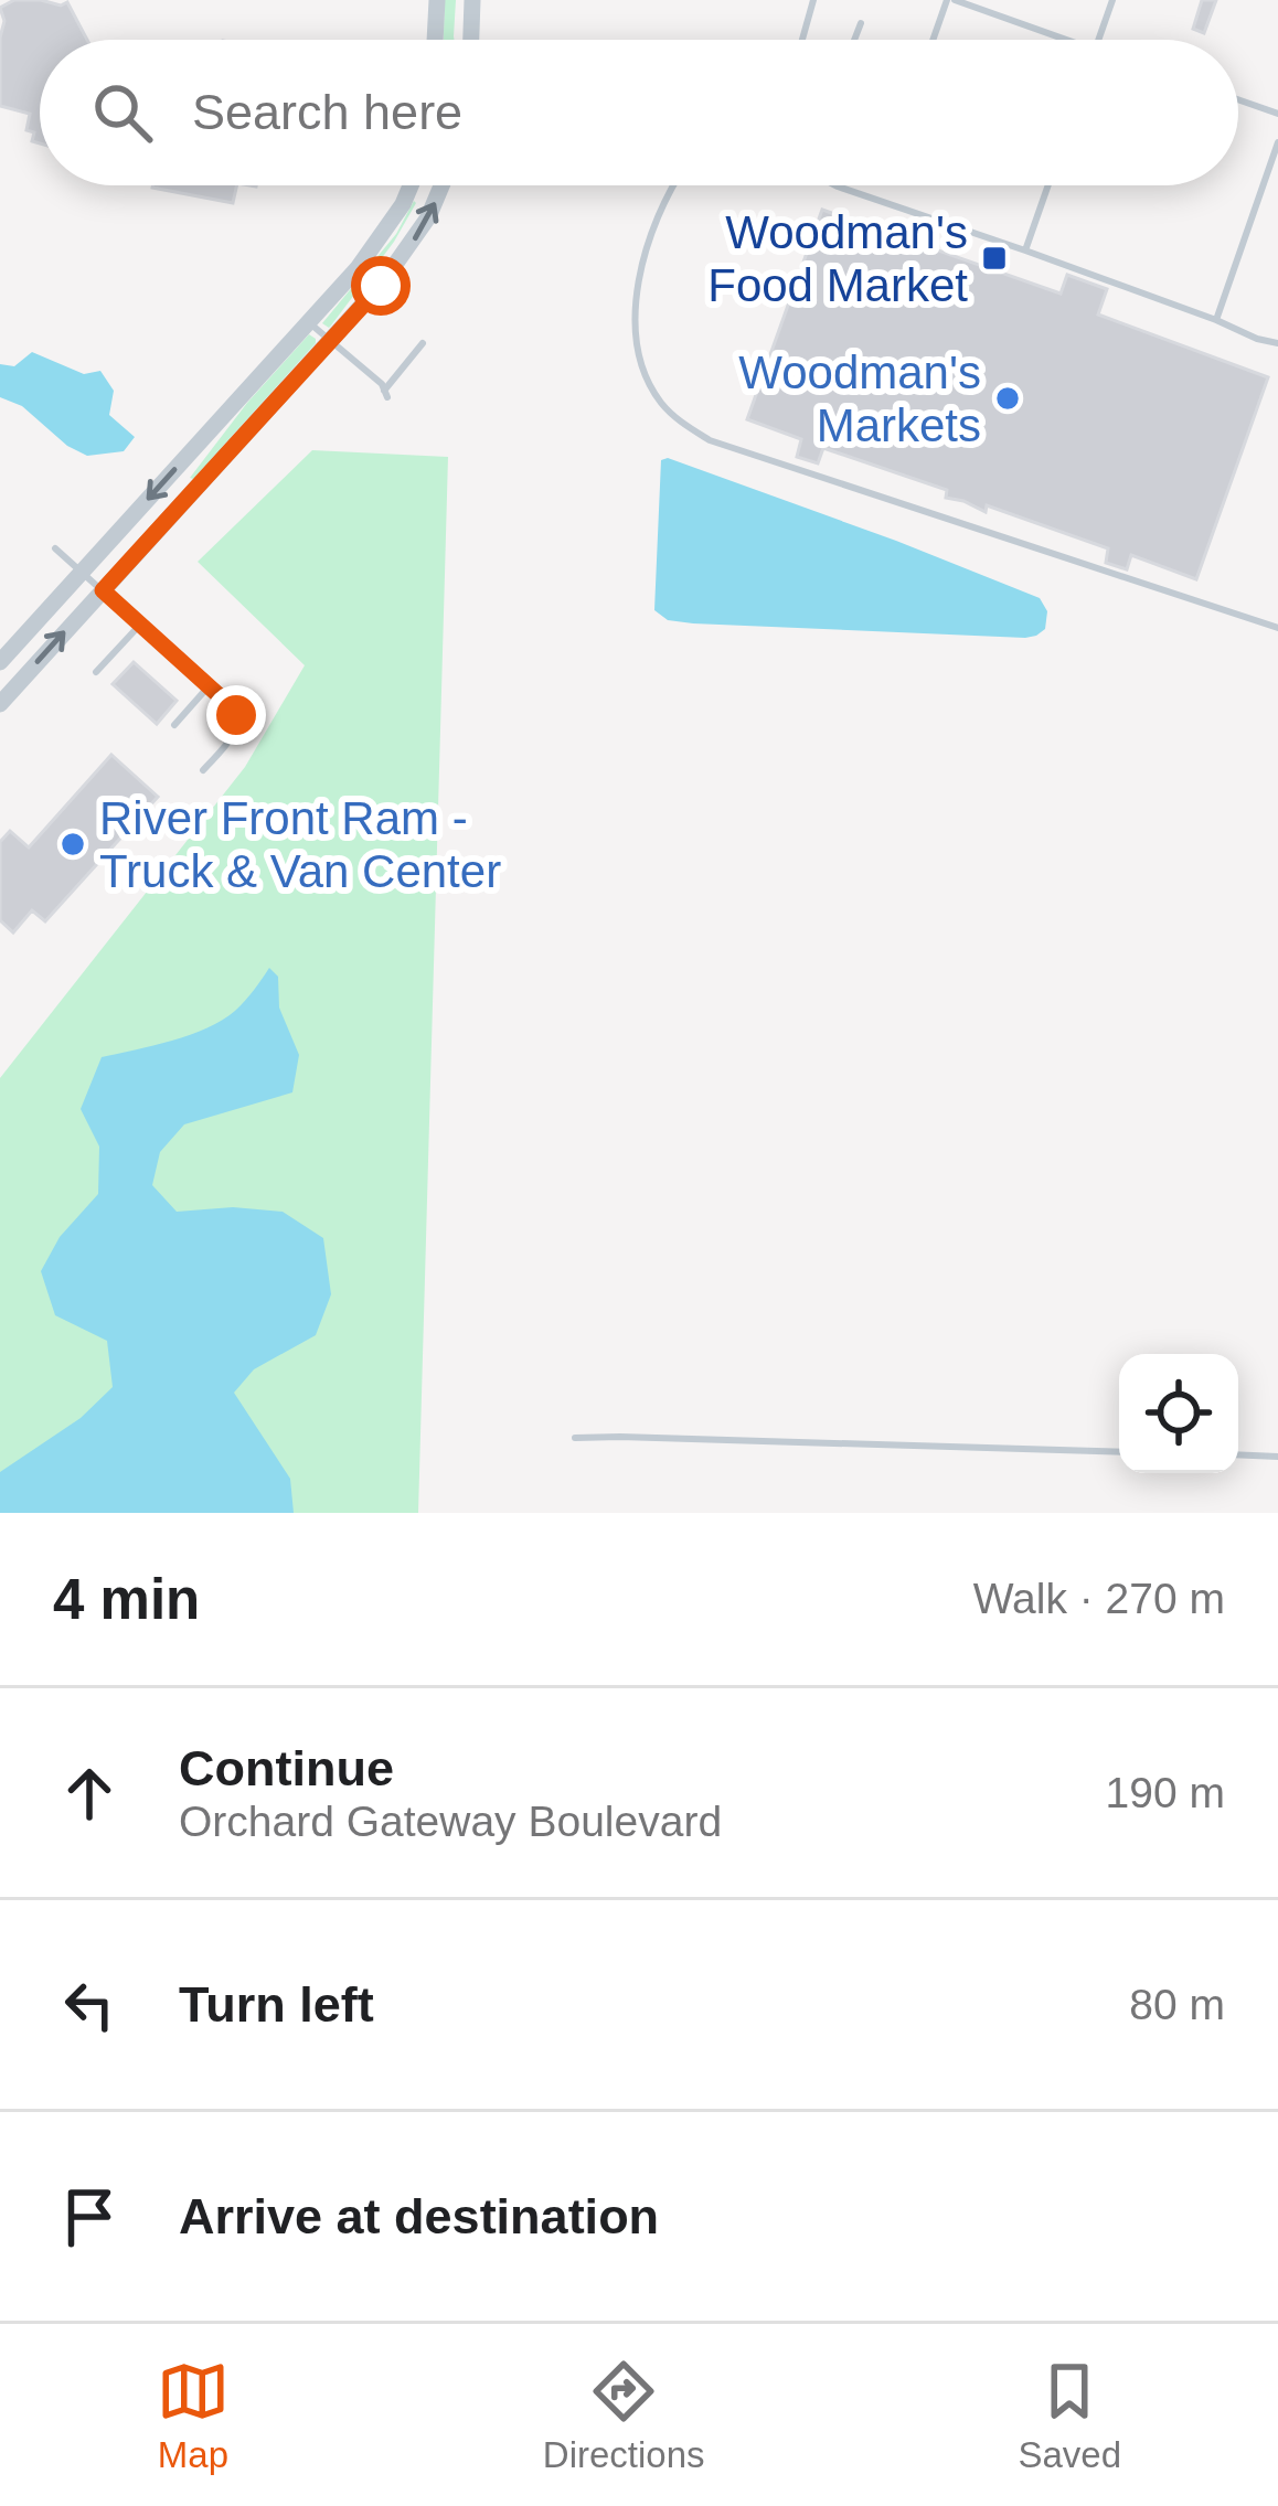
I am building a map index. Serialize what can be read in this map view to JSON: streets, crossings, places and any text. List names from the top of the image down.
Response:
{
  "places": {
    "transit": ["Woodman's Food Market"],
    "other": ["Woodman's Markets", "River Front Ram - Truck & Van Center"]
  },
  "page": {
    "search": "Search here",
    "heading": ["4 min", "Walk · 270 m"],
    "list": [
      ["Continue", "Orchard Gateway Boulevard", "190 m"],
      ["Turn left", "80 m"],
      "Arrive at destination"
    ],
    "nav": ["Map", "Directions", "Saved"]
  }
}
